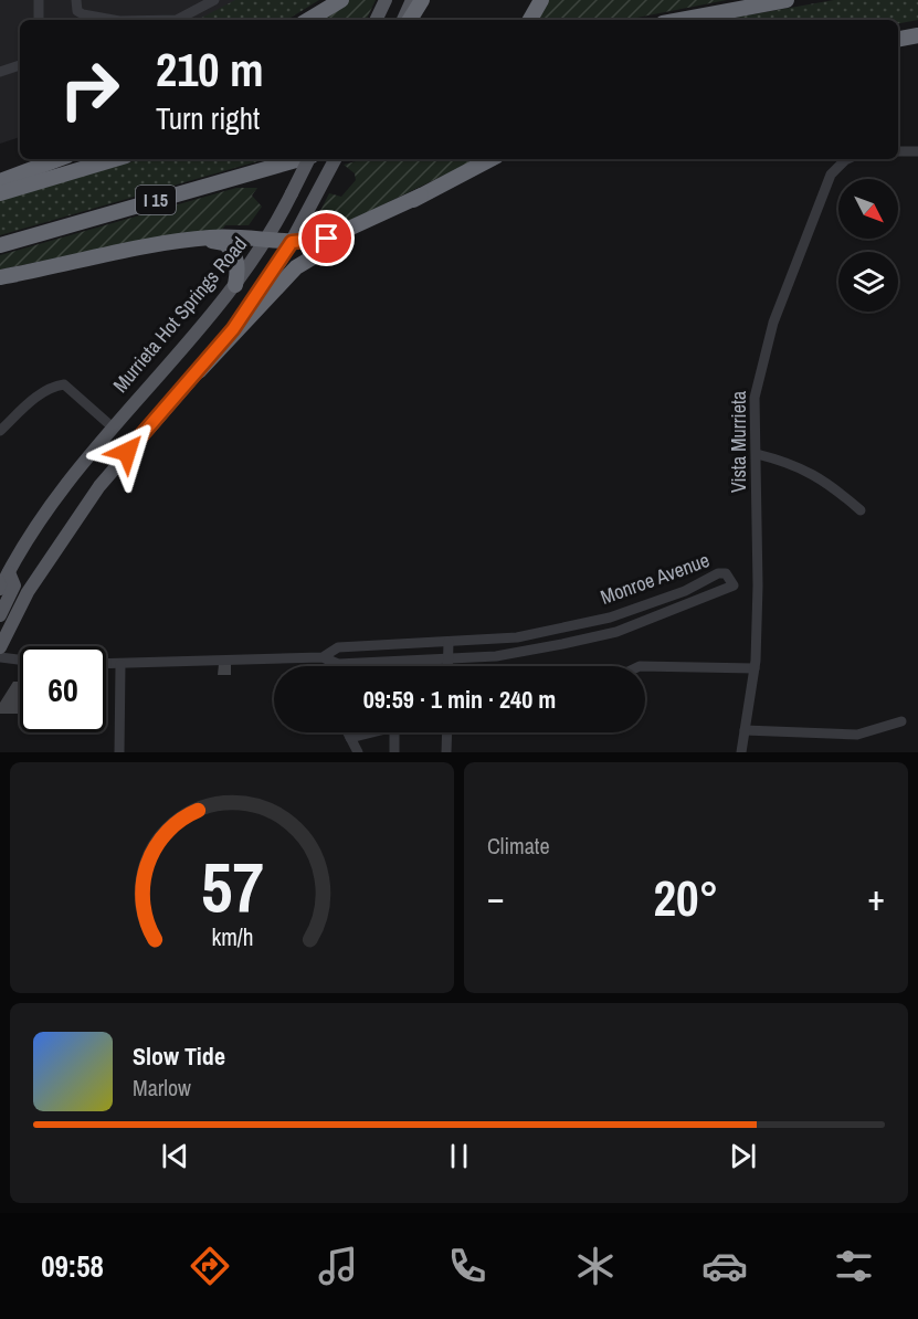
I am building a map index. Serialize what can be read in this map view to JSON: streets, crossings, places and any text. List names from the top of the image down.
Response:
{
  "streets": {
    "highway": ["I 15"],
    "main road": ["Murrieta Hot Springs Road"],
    "street": ["Vista Murrieta", "Monroe Avenue"]
  },
  "north": "bottom right",
  "page": {
    "turn": ["210 m", "Turn right"],
    "limit": "60",
    "trip": "09:59 · 1 min · 240 m",
    "tile": "Climate",
    "heat": ["−", "20°", "+"],
    "song": ["Slow Tide", "Marlow"],
    "tabs": "09:58",
    "gauge": ["57", "km/h"]
  }
}
